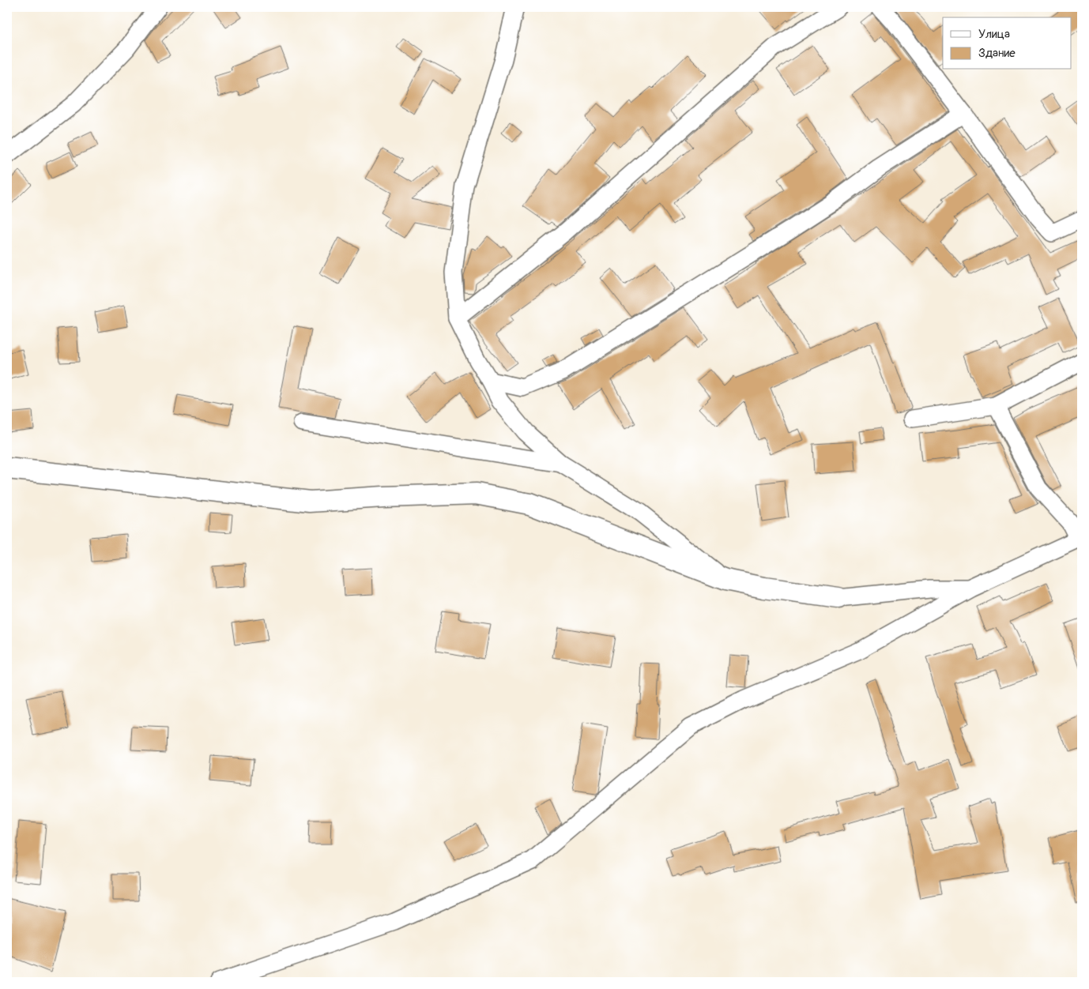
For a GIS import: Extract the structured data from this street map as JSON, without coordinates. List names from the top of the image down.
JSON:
{
  "legend": ["Улица", "Здание"]
}
